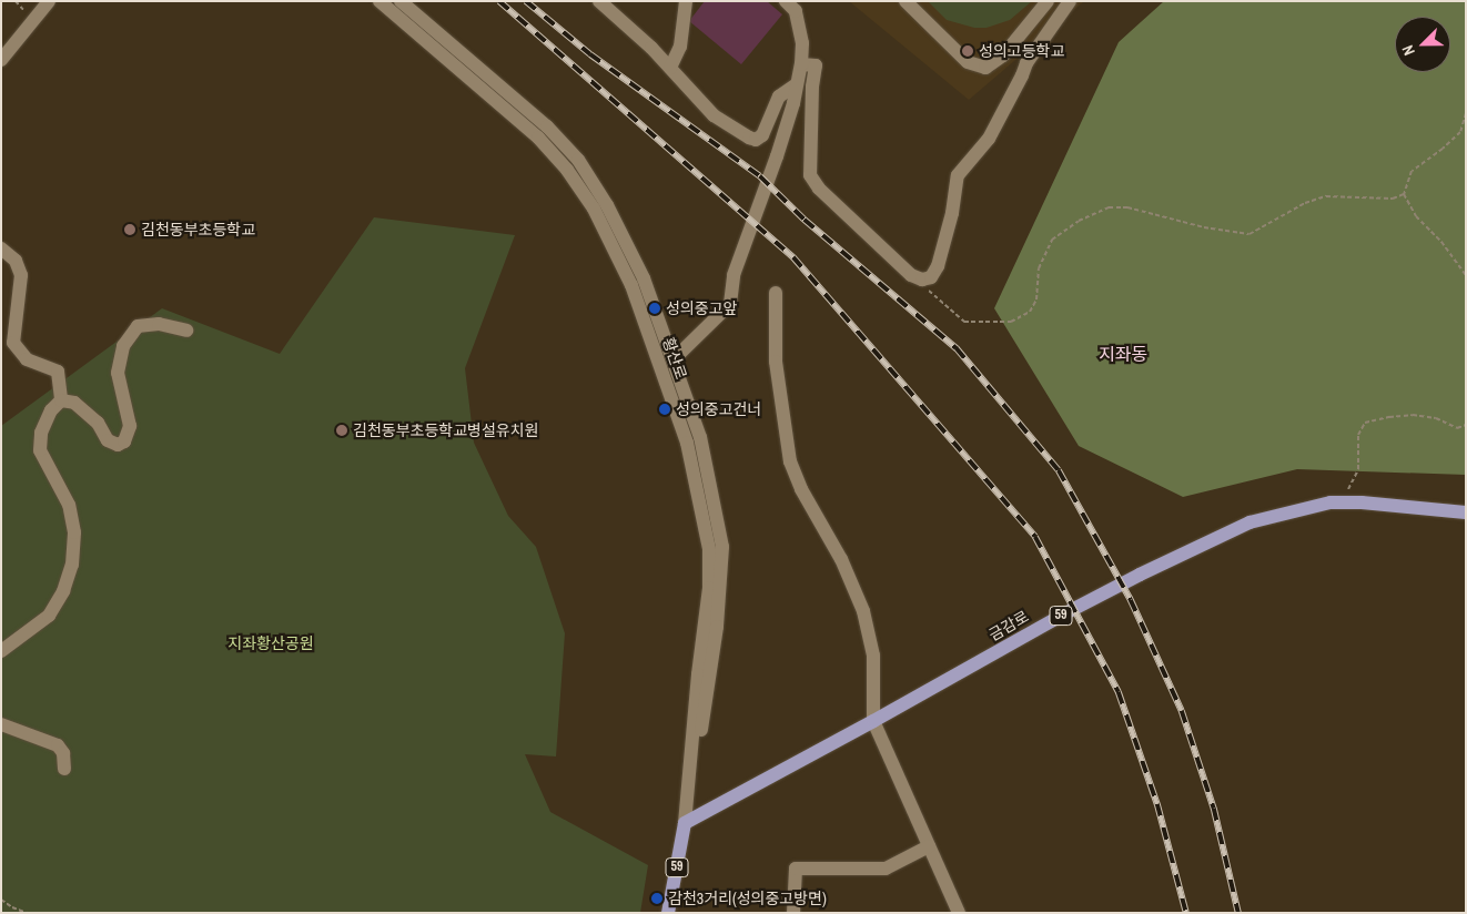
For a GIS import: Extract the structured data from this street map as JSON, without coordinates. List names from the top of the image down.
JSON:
{
  "streets": {
    "main road": ["황산로", "59", "금감로"]
  },
  "crossings": [
    ["황산로", "금감로"]
  ],
  "districts": ["지좌동"],
  "parks": ["지좌황산공원"],
  "places": [
    "성의고등학교",
    "김천동부초등학교",
    "성의중고앞",
    "성의중고건너",
    "김천동부초등학교병설유치원",
    "감천3거리(성의중고방면)"
  ],
  "north": "bottom left"
}
